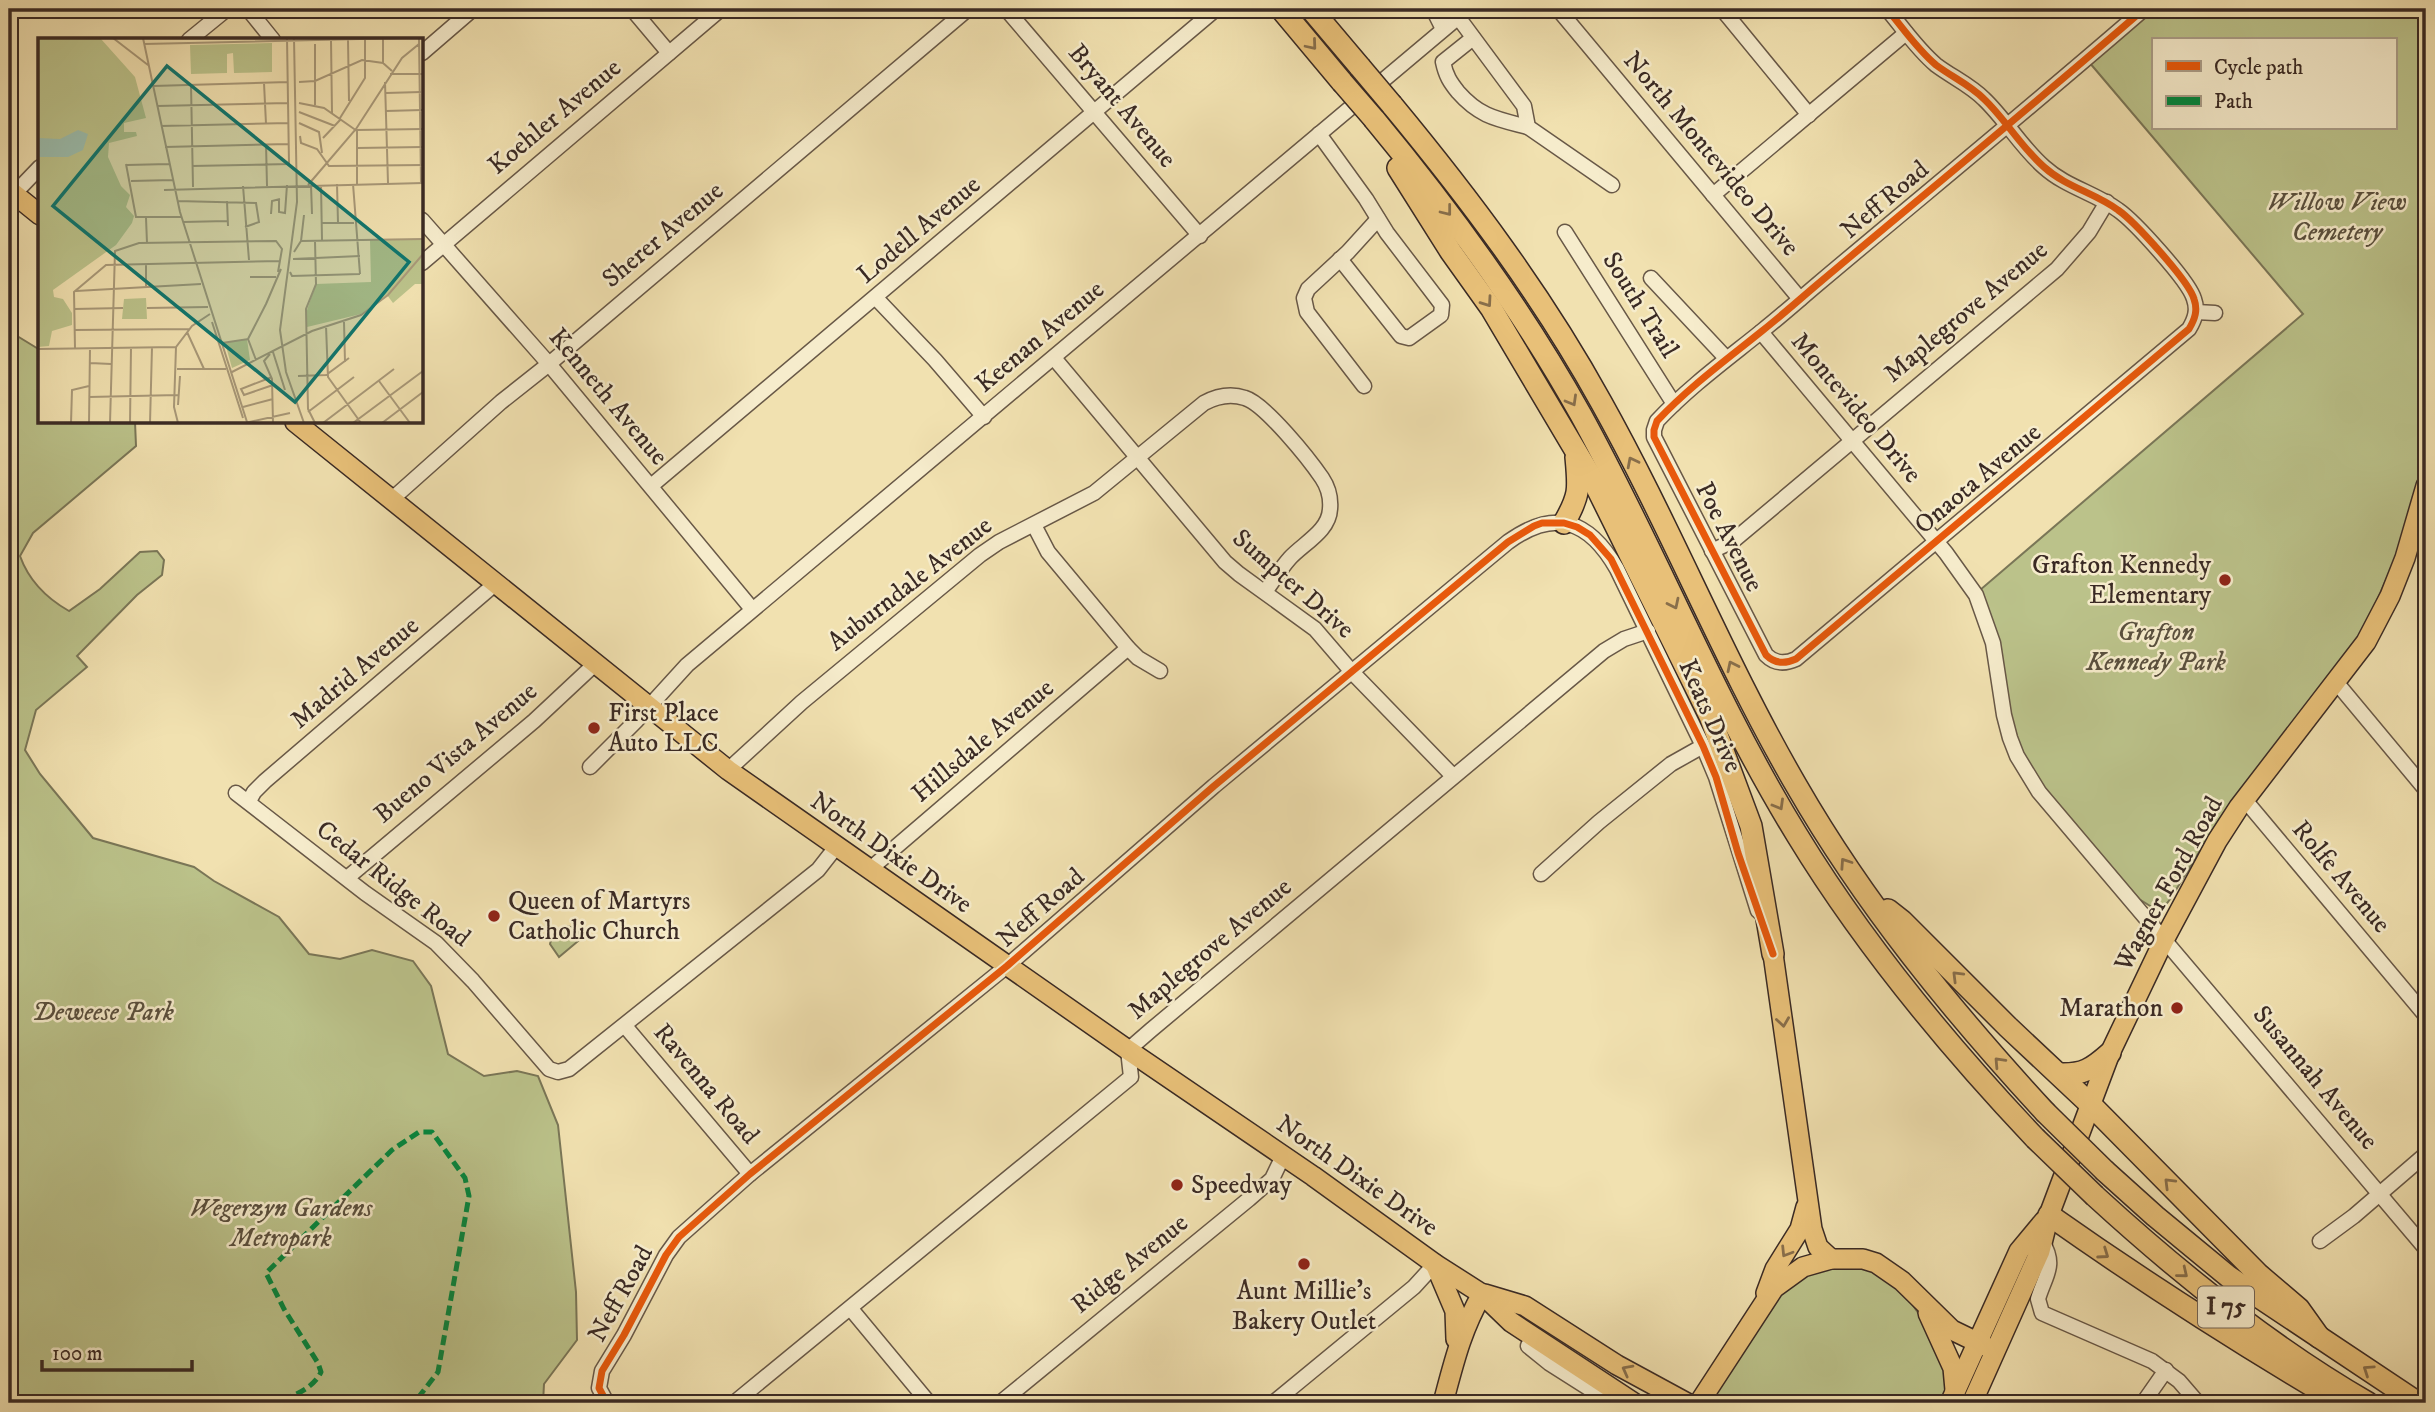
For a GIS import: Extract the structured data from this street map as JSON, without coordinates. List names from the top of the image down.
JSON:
{
  "streets": {
    "highway": ["I 75"],
    "main road": ["Keats Drive", "North Dixie Drive", "Wagner Ford Road"],
    "street": [
      "Bryant Avenue",
      "Koehler Avenue",
      "North Montevideo Drive",
      "Neff Road",
      "Lodell Avenue",
      "Sherer Avenue",
      "South Trail",
      "Maplegrove Avenue",
      "Keenan Avenue",
      "Kenneth Avenue",
      "Montevideo Drive",
      "Onaota Avenue",
      "Poe Avenue",
      "Auburndale Avenue",
      "Sumpter Drive",
      "Madrid Avenue",
      "Hillsdale Avenue",
      "Bueno Vista Avenue",
      "Rolfe Avenue",
      "Cedar Ridge Road",
      "Susannah Avenue",
      "Ravenna Road",
      "Ridge Avenue"
    ]
  },
  "crossings": [
    ["Bryant Avenue", "Lodell Avenue"],
    ["Bryant Avenue", "Keenan Avenue"],
    ["Koehler Avenue", "Kenneth Avenue"],
    ["North Montevideo Drive", "Neff Road"],
    ["Neff Road", "South Trail"],
    ["Neff Road", "Montevideo Drive"],
    ["Neff Road", "Poe Avenue"],
    ["Neff Road", "Sumpter Drive"],
    ["Neff Road", "Keats Drive"],
    ["Neff Road", "North Dixie Drive"],
    ["Neff Road", "Ravenna Road"],
    ["Lodell Avenue", "Kenneth Avenue"],
    ["Sherer Avenue", "Kenneth Avenue"],
    ["Sherer Avenue", "North Dixie Drive"],
    ["Maplegrove Avenue", "Montevideo Drive"],
    ["Maplegrove Avenue", "Poe Avenue"],
    ["Maplegrove Avenue", "Sumpter Drive"],
    ["Maplegrove Avenue", "Keats Drive"],
    ["Maplegrove Avenue", "North Dixie Drive"],
    ["Keenan Avenue", "Kenneth Avenue"],
    ["Keenan Avenue", "Sumpter Drive"],
    ["Keenan Avenue", "North Dixie Drive"],
    ["Montevideo Drive", "Onaota Avenue"],
    ["Montevideo Drive", "Wagner Ford Road"],
    ["Montevideo Drive", "Susannah Avenue"],
    ["Onaota Avenue", "Poe Avenue"],
    ["Auburndale Avenue", "Sumpter Drive"],
    ["Auburndale Avenue", "North Dixie Drive"],
    ["Madrid Avenue", "North Dixie Drive"],
    ["Madrid Avenue", "Cedar Ridge Road"],
    ["Hillsdale Avenue", "North Dixie Drive"],
    ["Bueno Vista Avenue", "North Dixie Drive"],
    ["Bueno Vista Avenue", "Cedar Ridge Road"],
    ["North Dixie Drive", "Ridge Avenue"],
    ["Rolfe Avenue", "Wagner Ford Road"],
    ["Cedar Ridge Road", "Ravenna Road"],
    ["Wagner Ford Road", "Susannah Avenue"]
  ],
  "parks": [
    "Willow View Cemetery",
    "Grafton Kennedy Park",
    "Deweese Park",
    "Wegerzyn Gardens Metropark"
  ],
  "places": [
    "Grafton Kennedy Elementary",
    "First Place Auto LLC",
    "Queen of Martyrs Catholic Church",
    "Marathon",
    "Speedway",
    "Aunt Millie's Bakery Outlet"
  ],
  "legend": ["Cycle path", "Path"],
  "scale_bar": "100 m"
}
